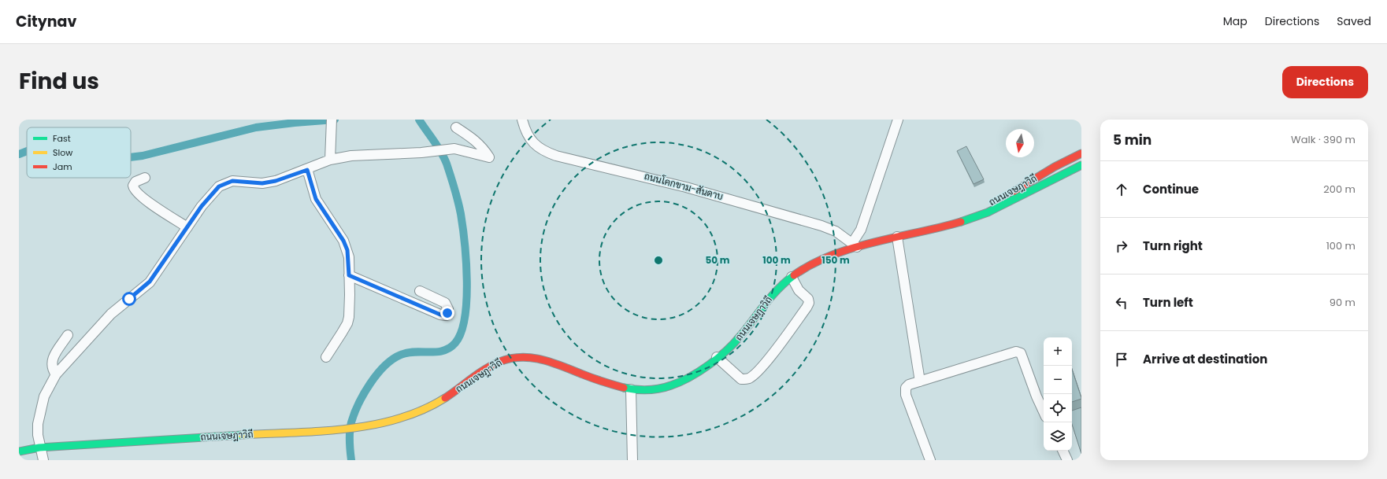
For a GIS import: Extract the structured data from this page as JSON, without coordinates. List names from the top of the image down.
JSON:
{
  "streets": {
    "street": ["ถนนโคกขาม-สันดาบ", "ถนนเจษฎาวิถี"]
  },
  "crossings": [
    ["ถนนโคกขาม-สันดาบ", "ถนนเจษฎาวิถี"]
  ],
  "legend": ["Fast", "Slow", "Jam"],
  "north": "bottom",
  "page": {
    "header": "Citynav",
    "nav": ["Map", "Directions", "Saved"],
    "title": "Find us",
    "buttons": "Directions",
    "heading": ["5 min", "Walk · 390 m"],
    "list": [
      ["Continue", "200 m"],
      ["Turn right", "100 m"],
      ["Turn left", "90 m"],
      "Arrive at destination"
    ],
    "map_buttons": ["+", "−"]
  },
  "rings": ["50 m", "100 m", "150 m"]
}
